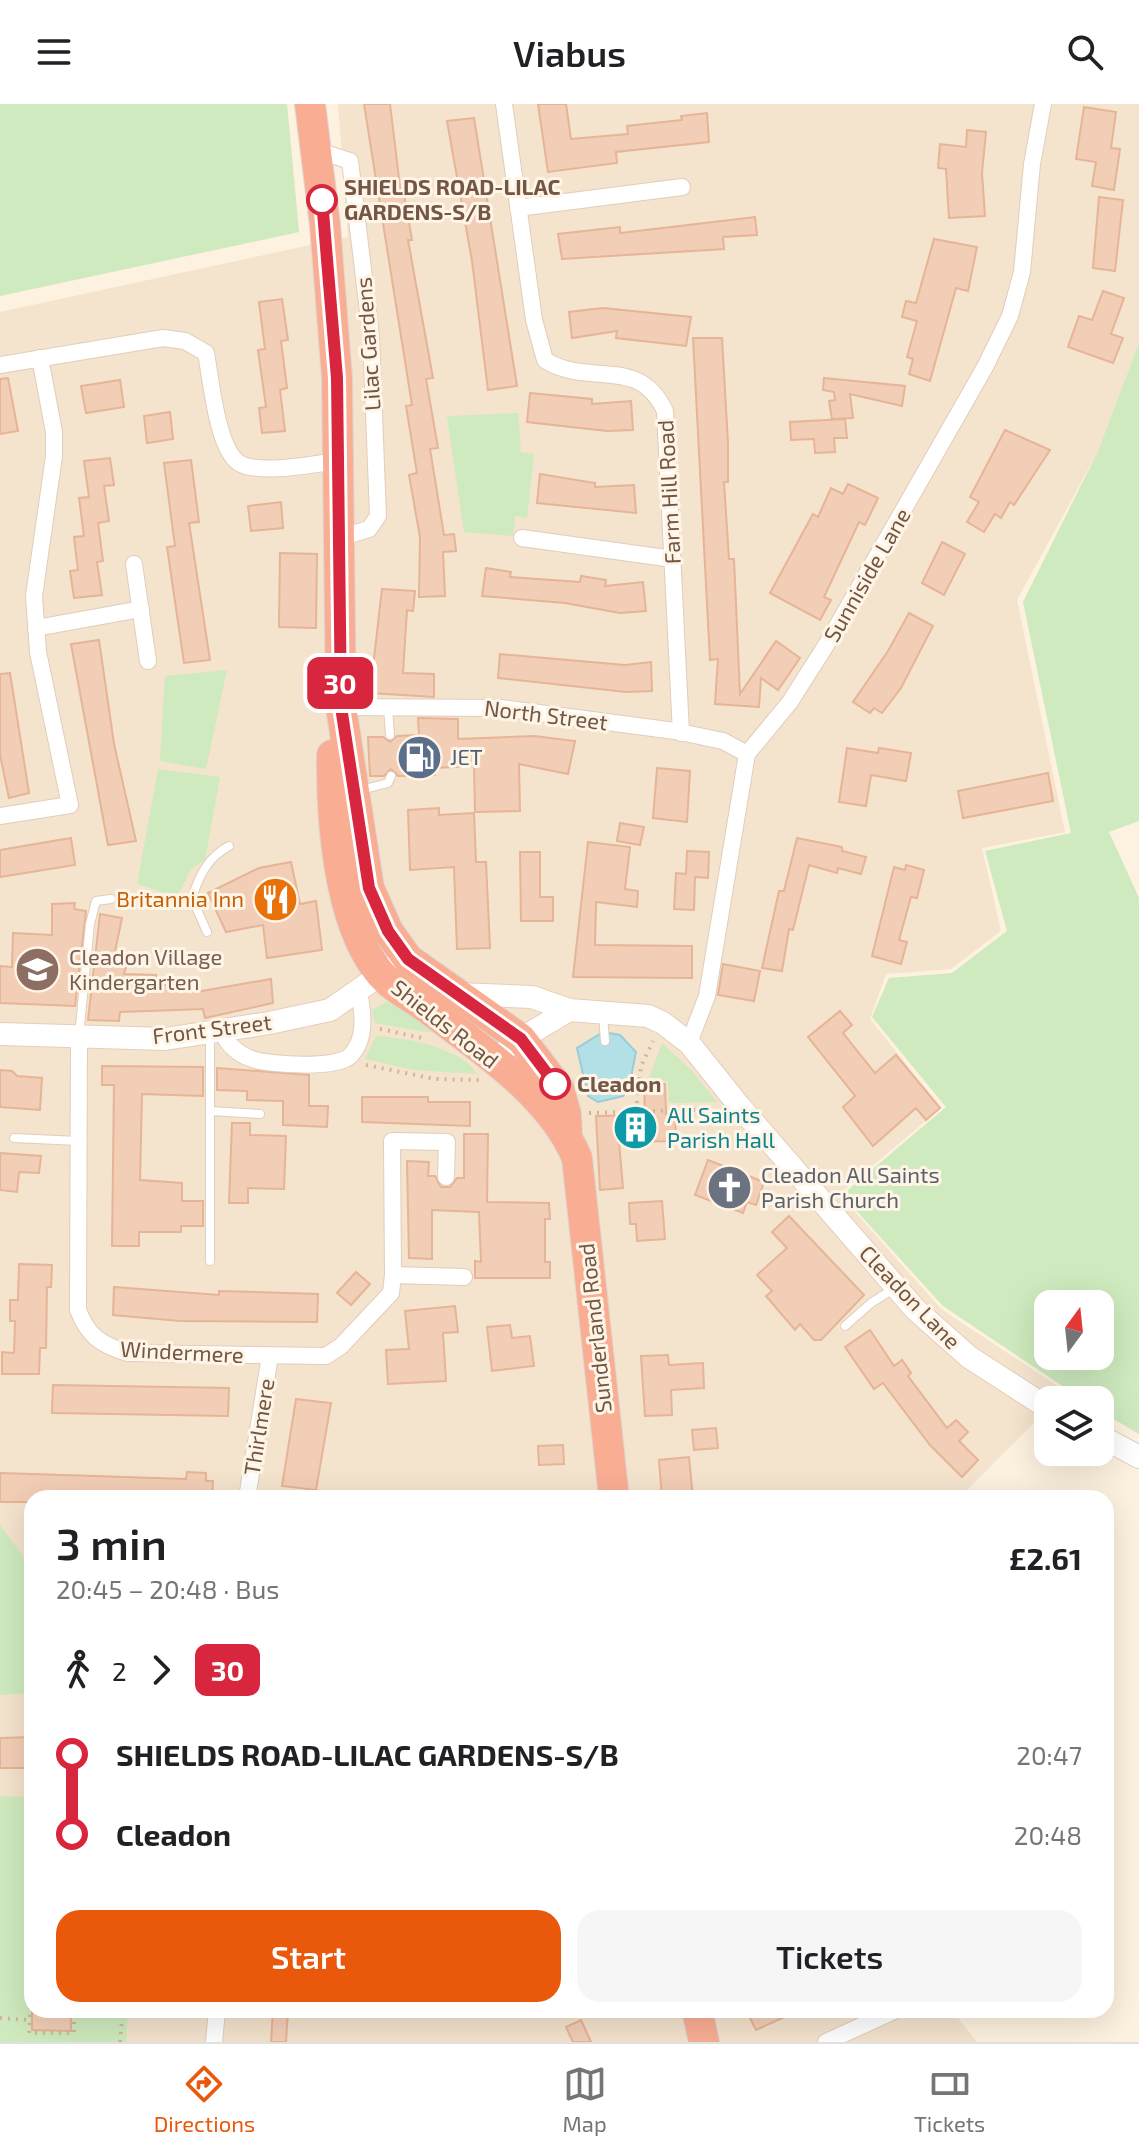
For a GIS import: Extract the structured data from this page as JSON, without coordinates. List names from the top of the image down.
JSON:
{
  "streets": {
    "highway": ["Shields Road", "Sunderland Road"],
    "street": [
      "Lilac Gardens",
      "Farm Hill Road",
      "Sunniside Lane",
      "North Street",
      "Front Street",
      "Cleadon Lane",
      "Windermere",
      "Thirlmere"
    ]
  },
  "crossings": [
    ["Lilac Gardens", "Shields Road"],
    ["Farm Hill Road", "North Street"],
    ["Sunniside Lane", "North Street"],
    ["North Street", "Shields Road"],
    ["Shields Road", "Front Street"],
    ["Shields Road", "Cleadon Lane"],
    ["Shields Road", "Sunderland Road"],
    ["Front Street", "Windermere"],
    ["Windermere", "Thirlmere"]
  ],
  "places": {
    "other": ["SHIELDS ROAD-LILAC GARDENS-S/B", "Cleadon"],
    "fuel station": ["JET"],
    "restaurant": ["Britannia Inn"],
    "school or university": ["Cleadon Village Kindergarten"],
    "building": ["All Saints Parish Hall"],
    "church": ["Cleadon All Saints Parish Church"]
  },
  "lines": ["bus line 30"],
  "north": "top",
  "page": {
    "header": "Viabus",
    "on_map": "30",
    "heading": ["3 min", "20:45 – 20:48 · Bus", "£2.61"],
    "legs": ["2", "30"],
    "list": [
      {
        "name": "SHIELDS ROAD-LILAC GARDENS-S/B",
        "value": "20:47"
      },
      {
        "name": "Cleadon",
        "value": "20:48"
      }
    ],
    "buttons": ["Start", "Tickets"],
    "tabs": ["Directions", "Map", "Tickets"]
  }
}
